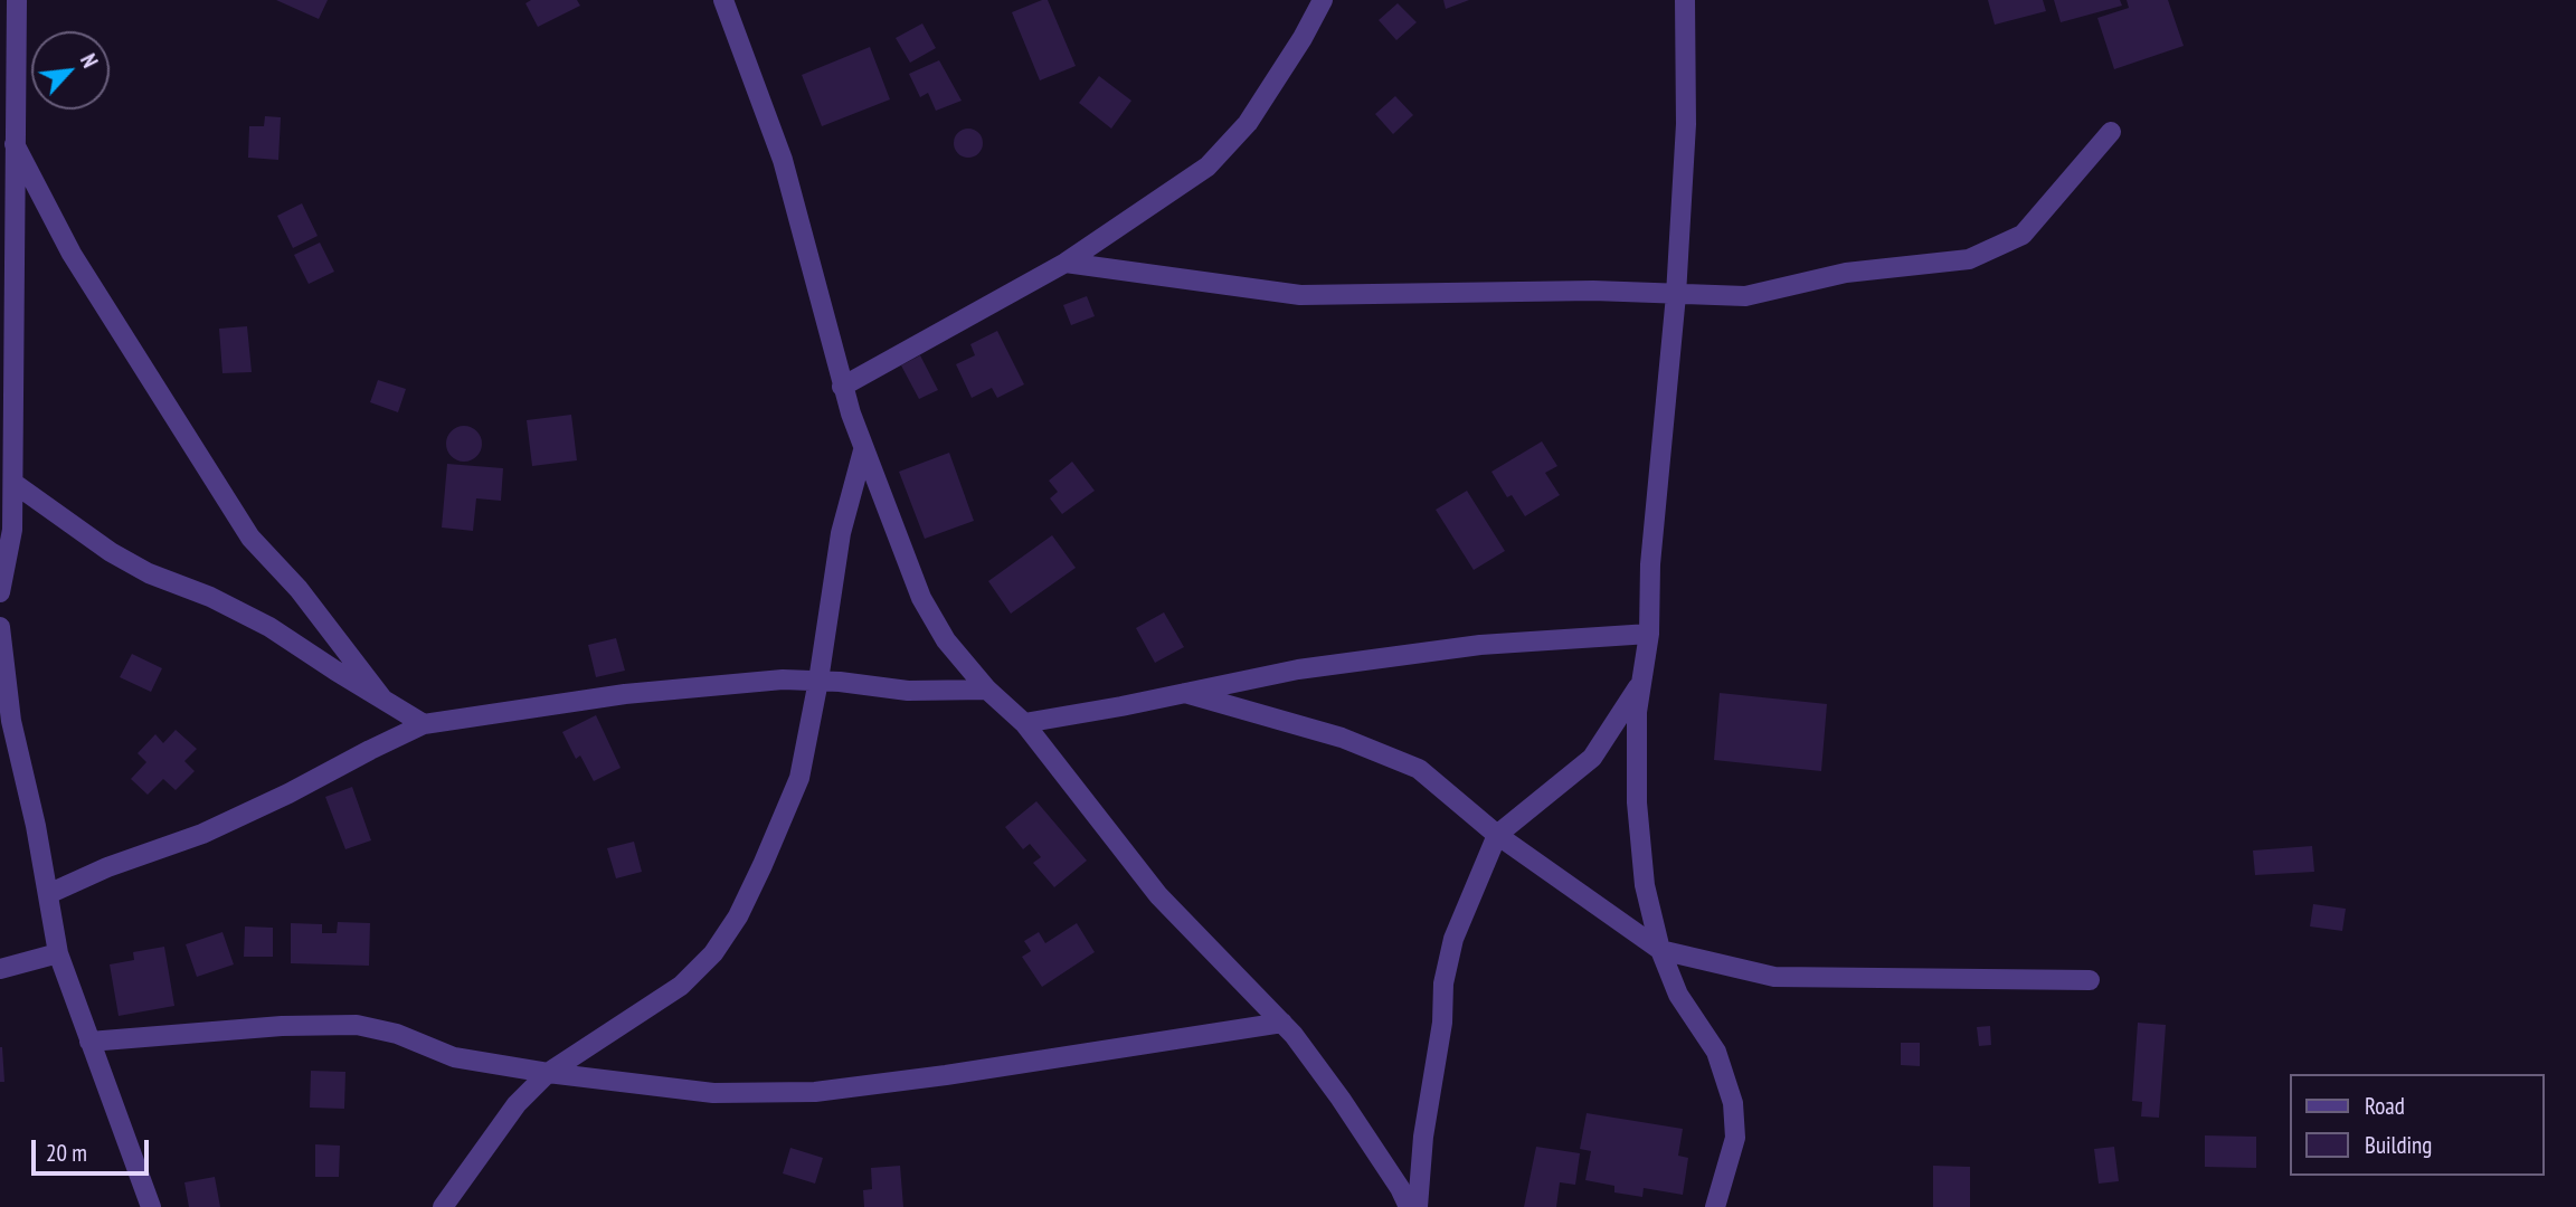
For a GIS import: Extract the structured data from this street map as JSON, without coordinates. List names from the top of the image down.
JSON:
{
  "legend": ["Road", "Building"],
  "scale_bar": "20 m",
  "north": "top right"
}
